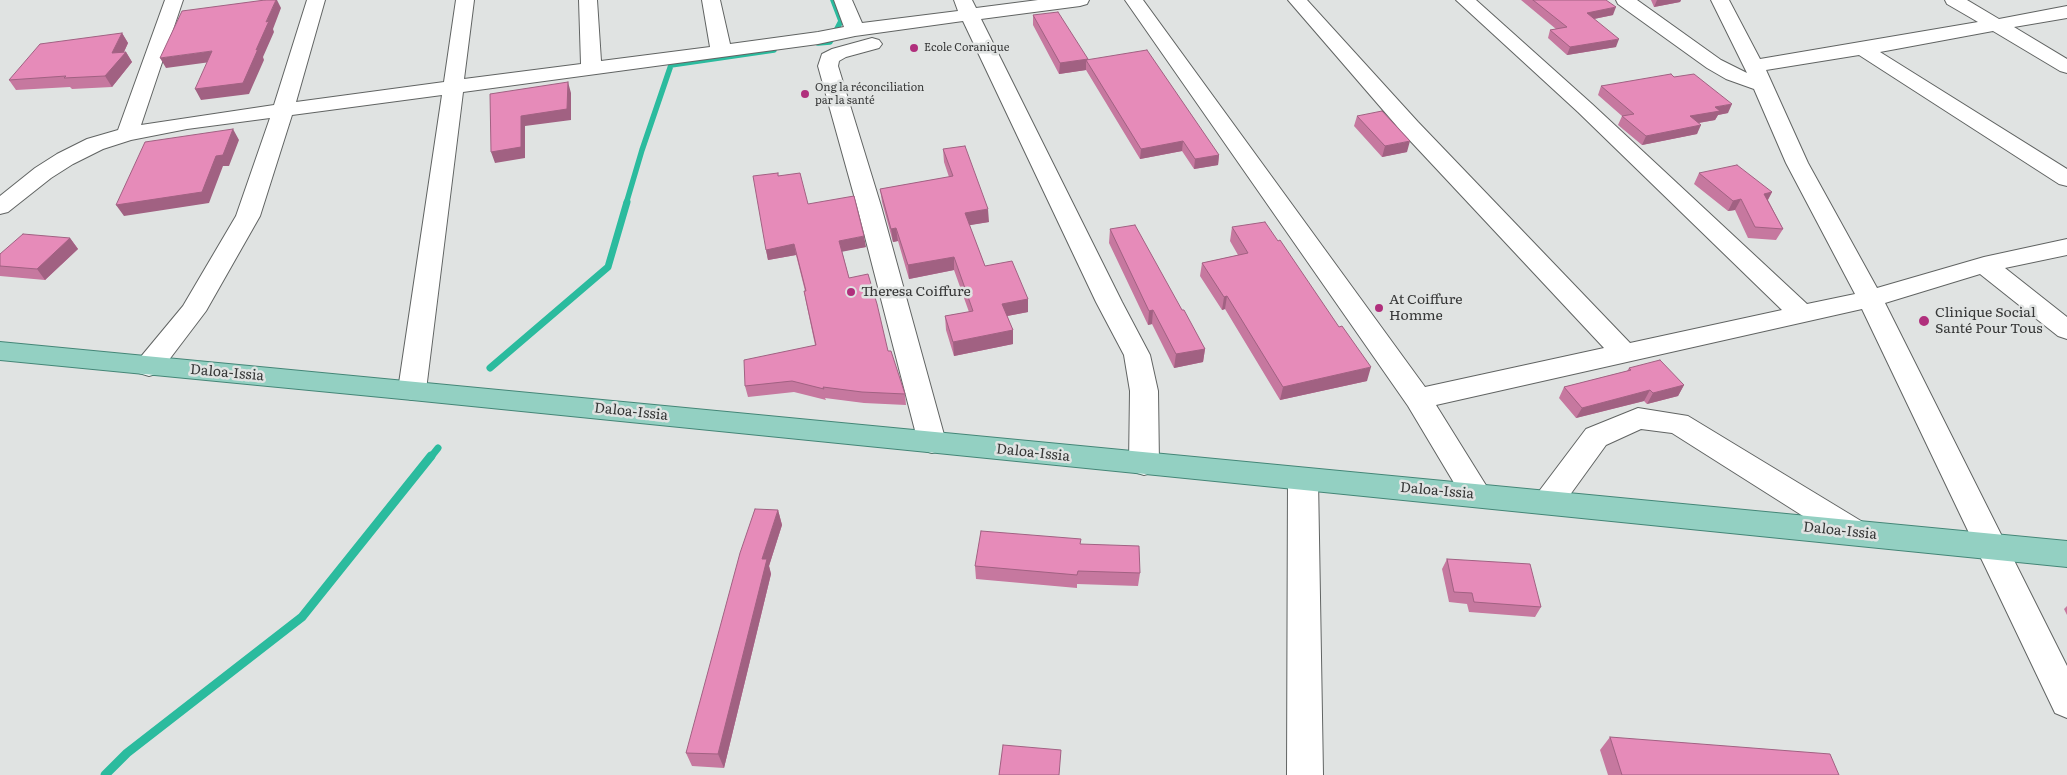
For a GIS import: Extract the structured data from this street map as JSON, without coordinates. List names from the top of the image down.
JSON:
{
  "streets": {
    "main road": ["Daloa-Issia"]
  },
  "places": [
    "Ecole Coranique",
    "Ong la réconciliation par la santé",
    "Theresa Coiffure",
    "At Coiffure Homme",
    "Clinique Social Santé Pour Tous"
  ]
}
